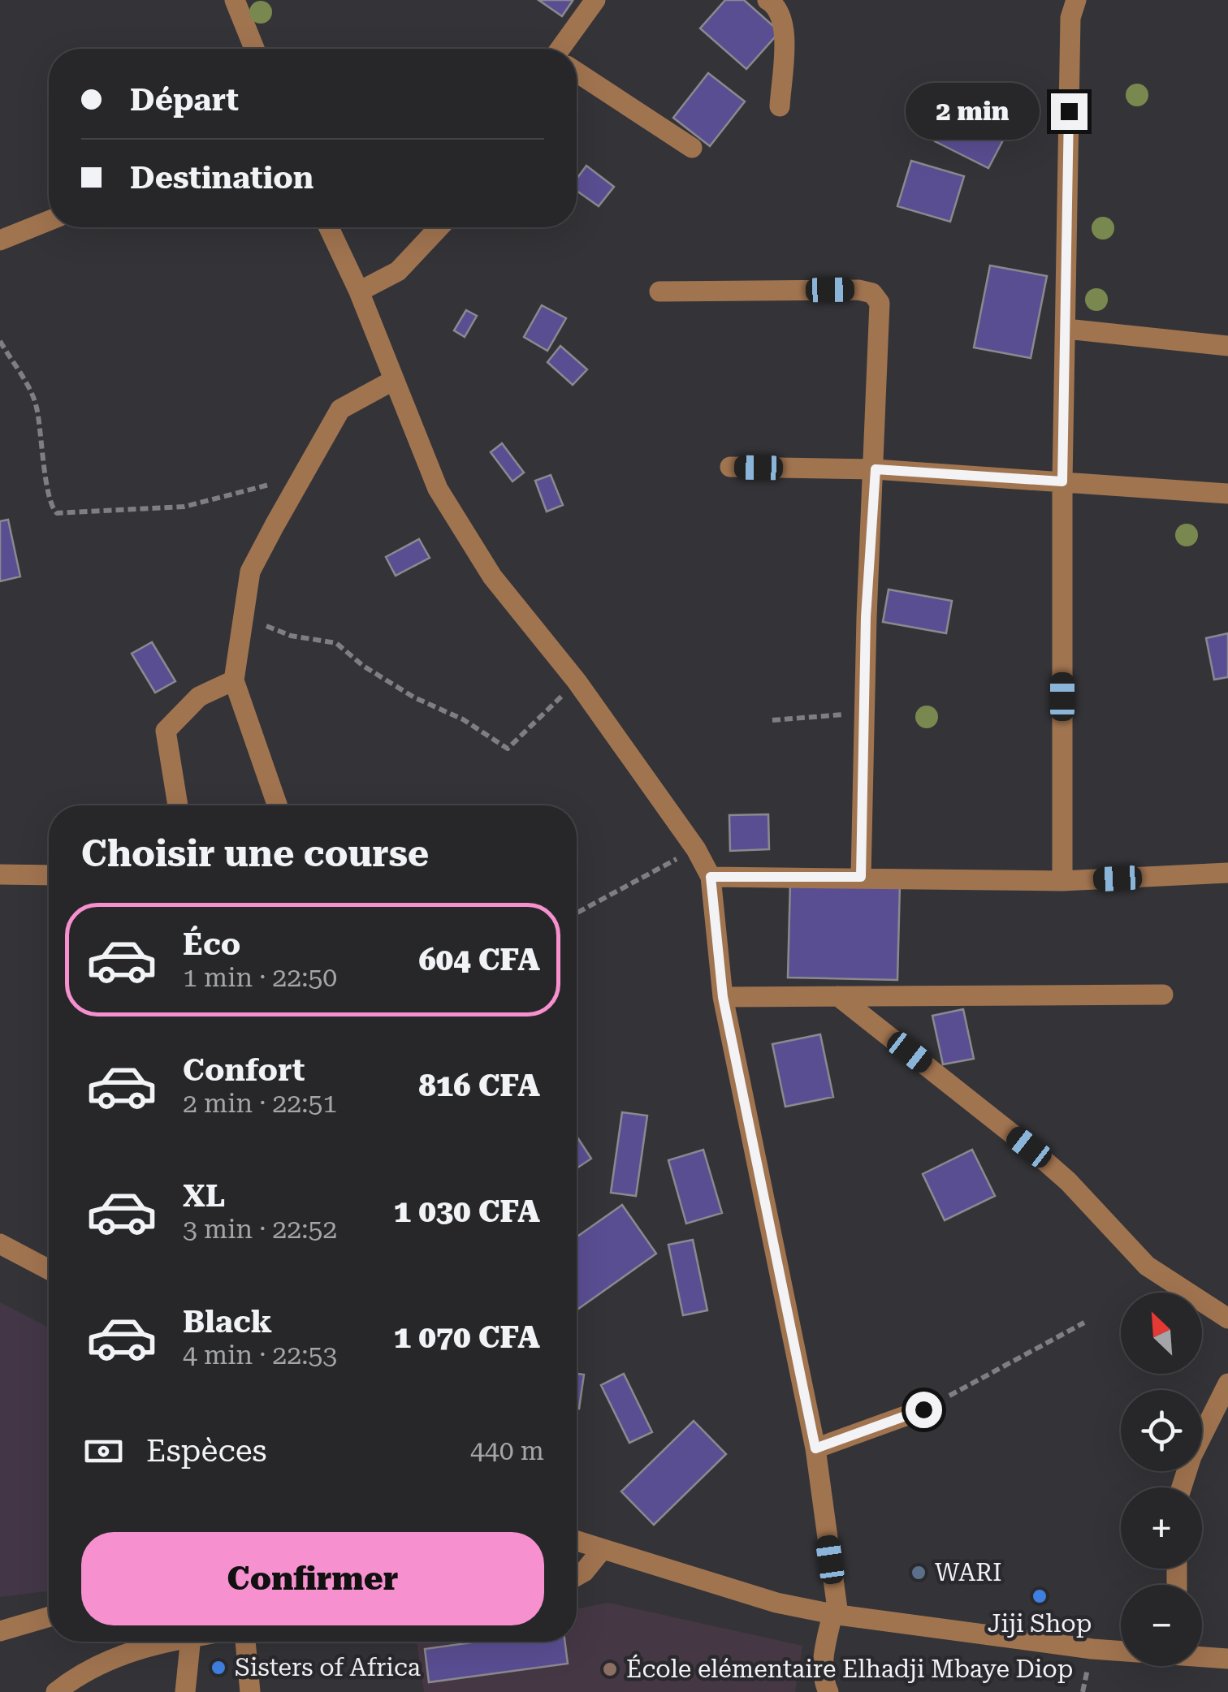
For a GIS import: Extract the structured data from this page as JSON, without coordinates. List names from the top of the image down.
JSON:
{
  "places": [
    "WARI",
    "Jiji Shop",
    "Sisters of Africa",
    "École elémentaire Elhadji Mbaye Diop"
  ],
  "north": "top left",
  "page": {
    "banner": ["Départ", "Destination"],
    "bubble": "2 min",
    "heading": "Choisir une course",
    "list": [
      {
        "name": "Éco",
        "note": "1 min · 22:50",
        "value": "604 CFA"
      },
      {
        "name": "Confort",
        "note": "2 min · 22:51",
        "value": "816 CFA"
      },
      {
        "name": "XL",
        "note": "3 min · 22:52",
        "value": "1 030 CFA"
      },
      {
        "name": "Black",
        "note": "4 min · 22:53",
        "value": "1 070 CFA"
      }
    ],
    "map_buttons": ["+", "−"],
    "pay": ["Espèces", "440 m"],
    "buttons": "Confirmer"
  }
}
